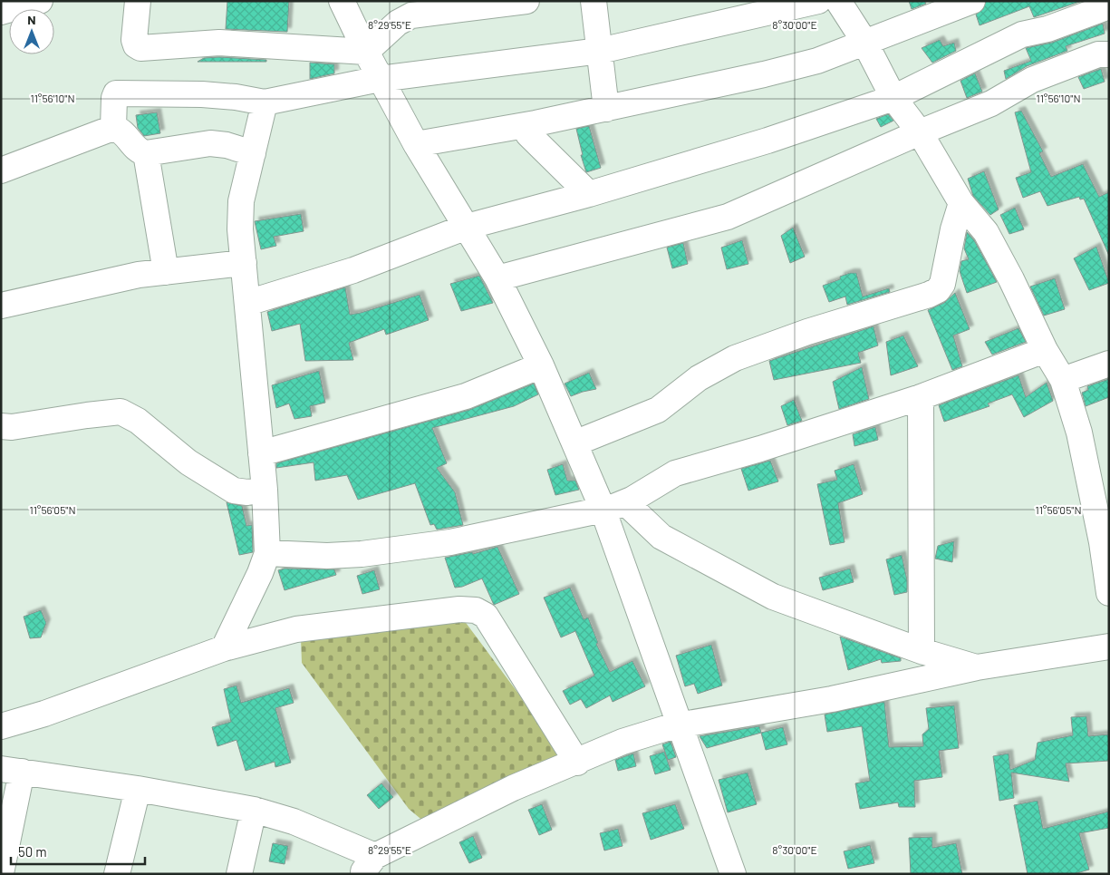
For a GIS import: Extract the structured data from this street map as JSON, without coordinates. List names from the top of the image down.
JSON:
{
  "scale_bar": "50 m",
  "north": "top",
  "coordinates": [
    "8°29'55\"E",
    "8°30'00\"E",
    "11°56'10\"N",
    "11°56'05\"N"
  ]
}
